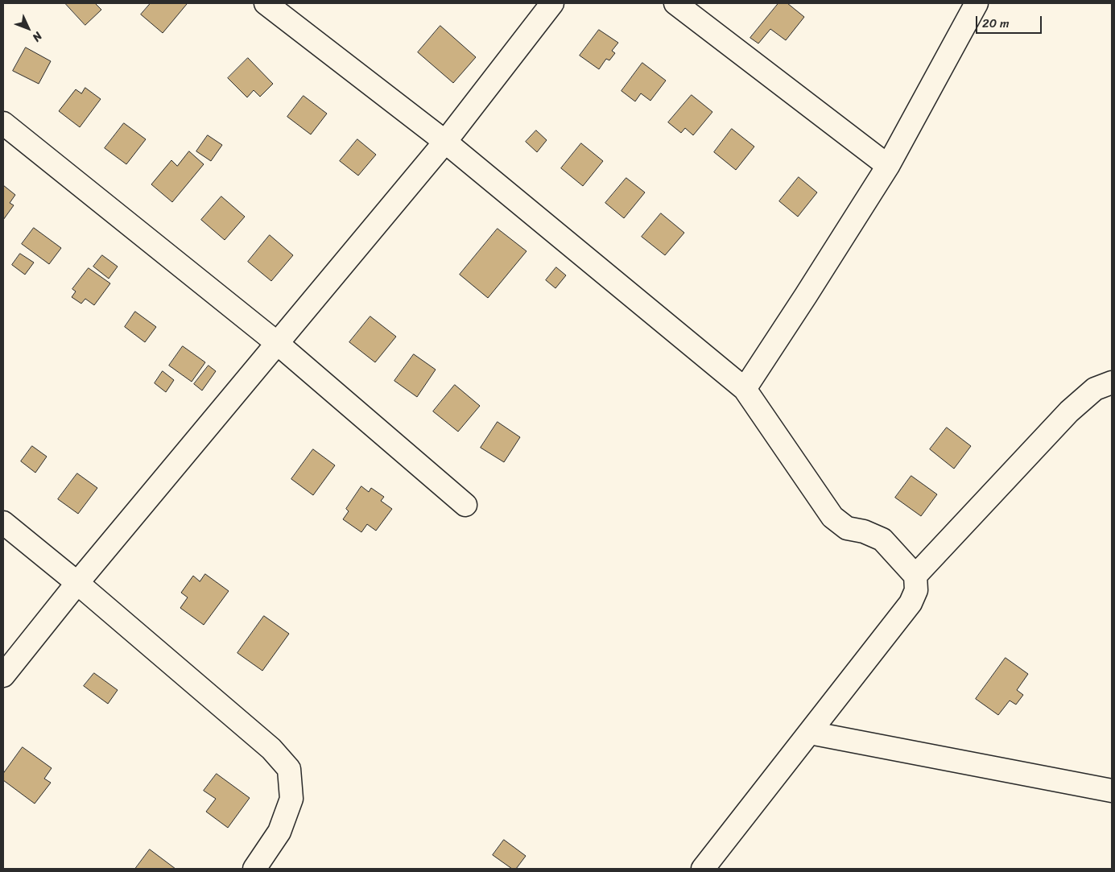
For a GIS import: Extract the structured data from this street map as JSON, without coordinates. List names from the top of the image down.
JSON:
{
  "scale_bar": "20 m",
  "north": "bottom right"
}
